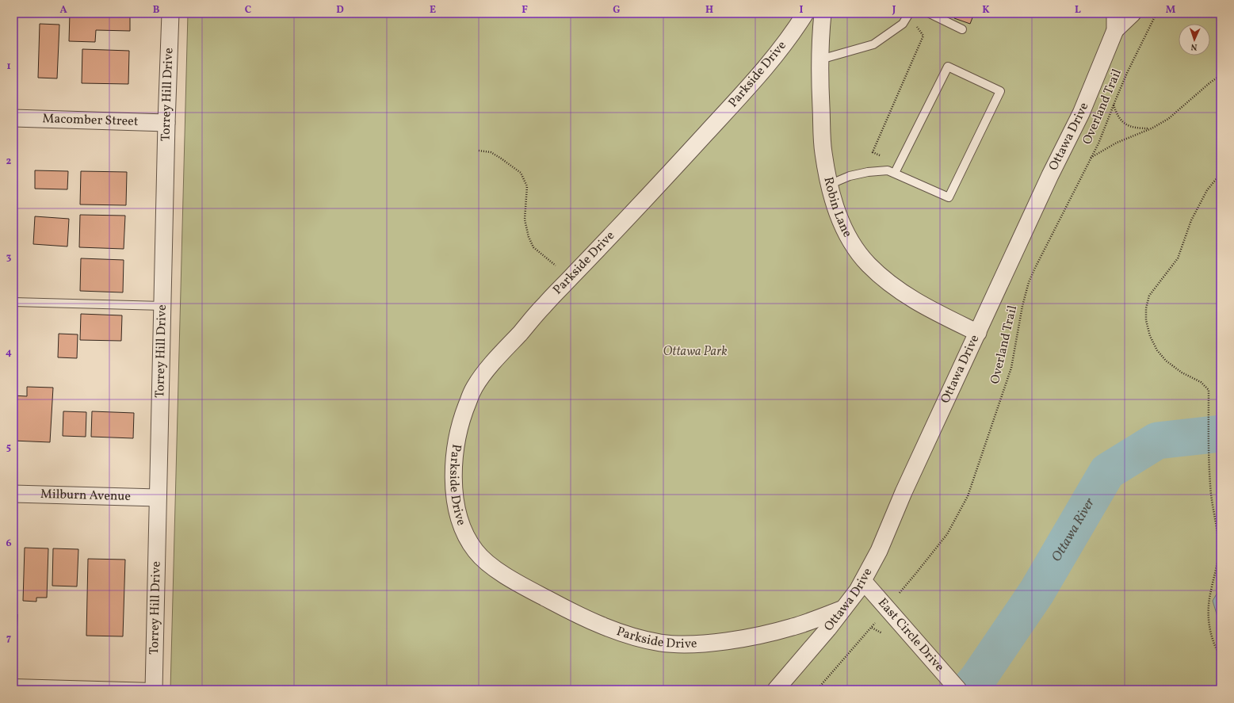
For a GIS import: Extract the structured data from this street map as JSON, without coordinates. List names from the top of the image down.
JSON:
{
  "streets": {
    "street": [
      "Parkside Drive",
      "Torrey Hill Drive",
      "Macomber Street",
      "Ottawa Drive",
      "Robin Lane",
      "Milburn Avenue",
      "East Circle Drive"
    ],
    "path": ["Overland Trail"]
  },
  "crossings": [
    ["Parkside Drive", "Ottawa Drive"],
    ["Torrey Hill Drive", "Macomber Street"],
    ["Torrey Hill Drive", "Milburn Avenue"],
    ["Overland Trail", "East Circle Drive"],
    ["Ottawa Drive", "Robin Lane"],
    ["Ottawa Drive", "East Circle Drive"]
  ],
  "water": ["Ottawa River"],
  "parks": ["Ottawa Park"],
  "north": "bottom",
  "grid": {
    "columns": [
      "A",
      "B",
      "C",
      "D",
      "E",
      "F",
      "G",
      "H",
      "I",
      "J",
      "K",
      "L",
      "M"
    ],
    "rows": [
      "1",
      "2",
      "3",
      "4",
      "5",
      "6",
      "7"
    ]
  }
}
